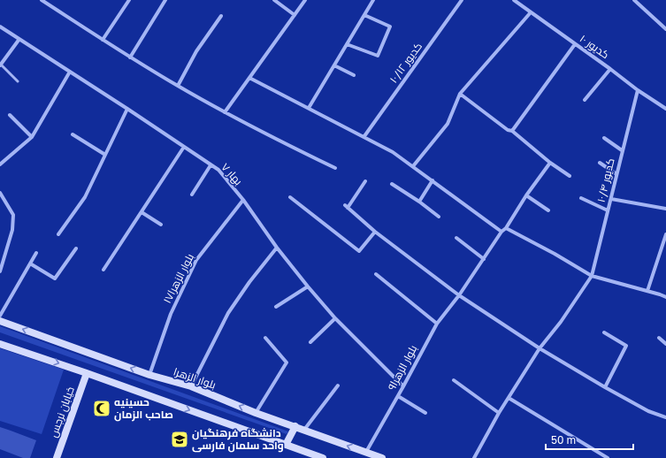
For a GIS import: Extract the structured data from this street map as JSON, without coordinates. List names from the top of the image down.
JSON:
{
  "streets": {
    "main road": ["بلوار الزهرا", "خیابان نرجس"],
    "street": [
      "کدیور ۱۰",
      "کدیور ۱۰/۱۲",
      "بهار ۷",
      "کدیور ۱۰/۴",
      "بلوار الزهرا۱۷",
      "بلوار الزهرا۹"
    ]
  },
  "crossings": [
    ["کدیور ۱۰", "کدیور ۱۰/۴"],
    ["بهار ۷", "بلوار الزهرا۱۷"],
    ["بهار ۷", "بلوار الزهرا۹"],
    ["بلوار الزهرا۱۷", "بلوار الزهرا"],
    ["بلوار الزهرا۹", "بلوار الزهرا"]
  ],
  "places": {
    "mosque": ["حسینیه صاحب الزمان"],
    "school or university": ["دانشگاه فرهنگیان واحد سلمان فارسی"]
  },
  "scale_bar": "50 m"
}
